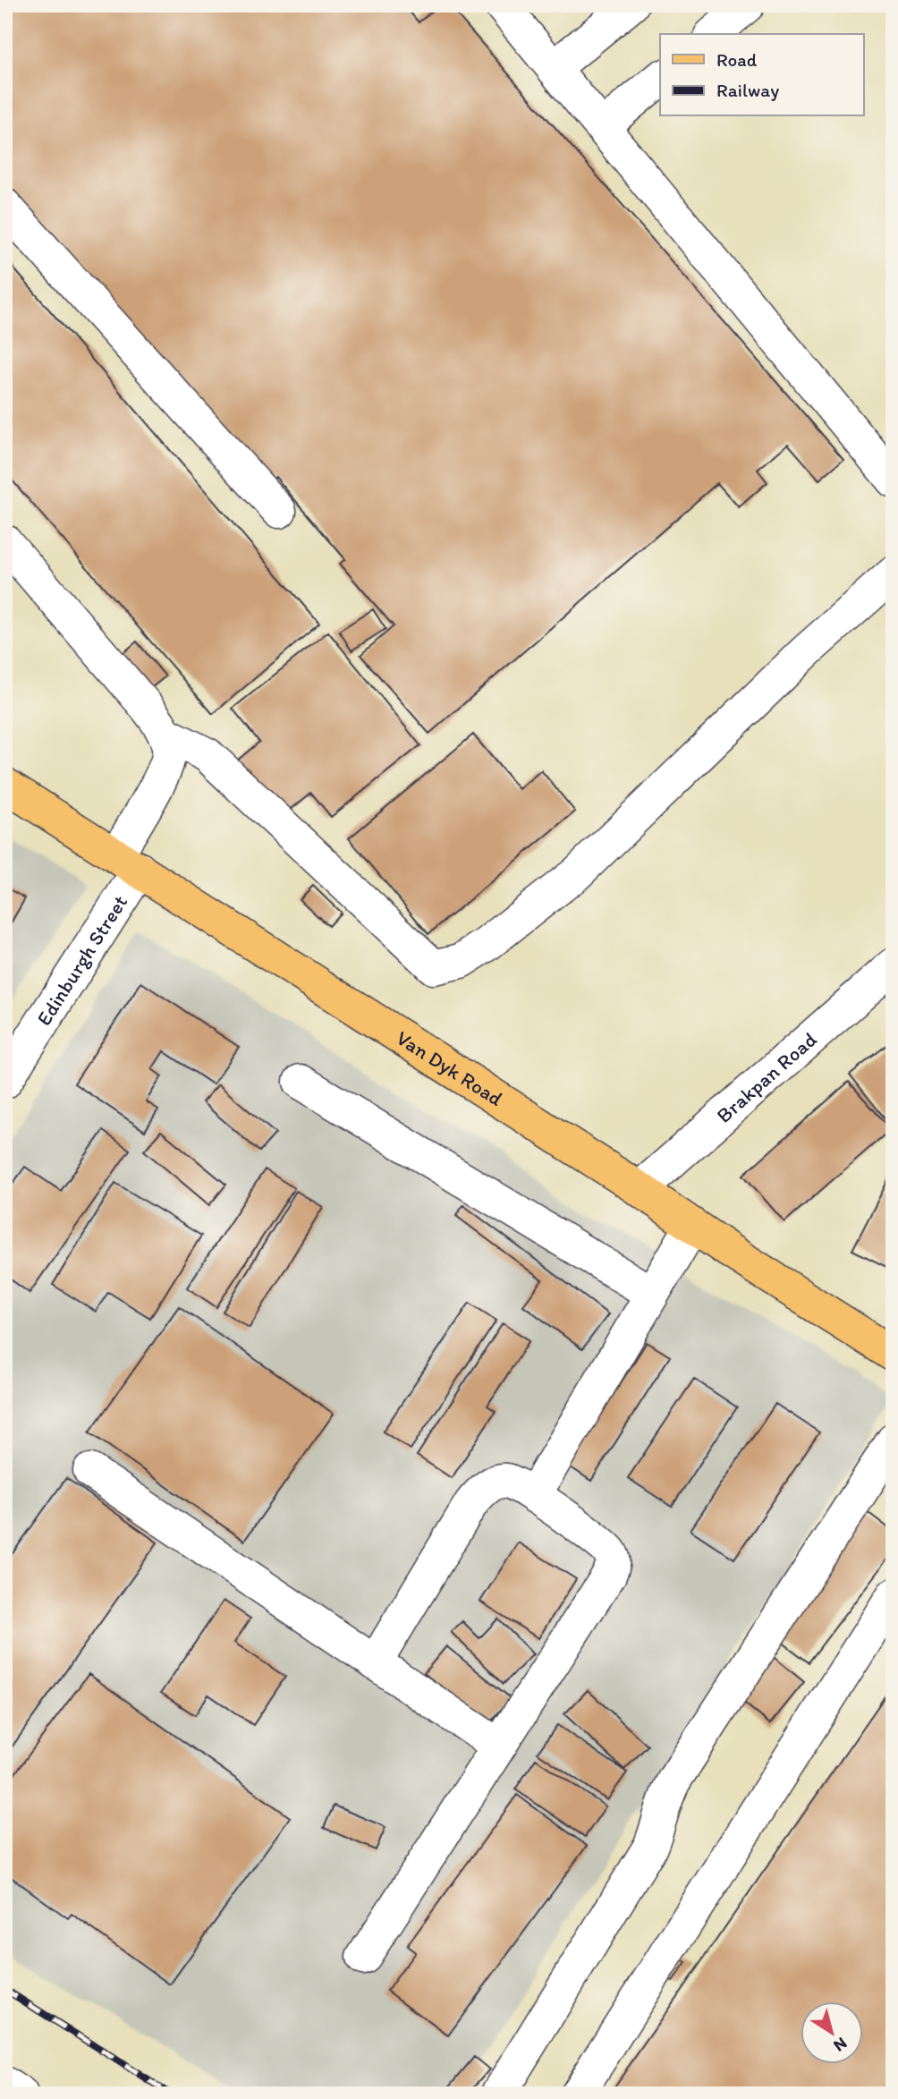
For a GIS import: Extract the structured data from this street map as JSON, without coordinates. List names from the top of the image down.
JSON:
{
  "streets": {
    "main road": ["Van Dyk Road"],
    "street": ["Edinburgh Street", "Brakpan Road"]
  },
  "crossings": [
    ["Edinburgh Street", "Van Dyk Road"],
    ["Van Dyk Road", "Brakpan Road"]
  ],
  "legend": ["Road", "Railway"],
  "north": "bottom right"
}
